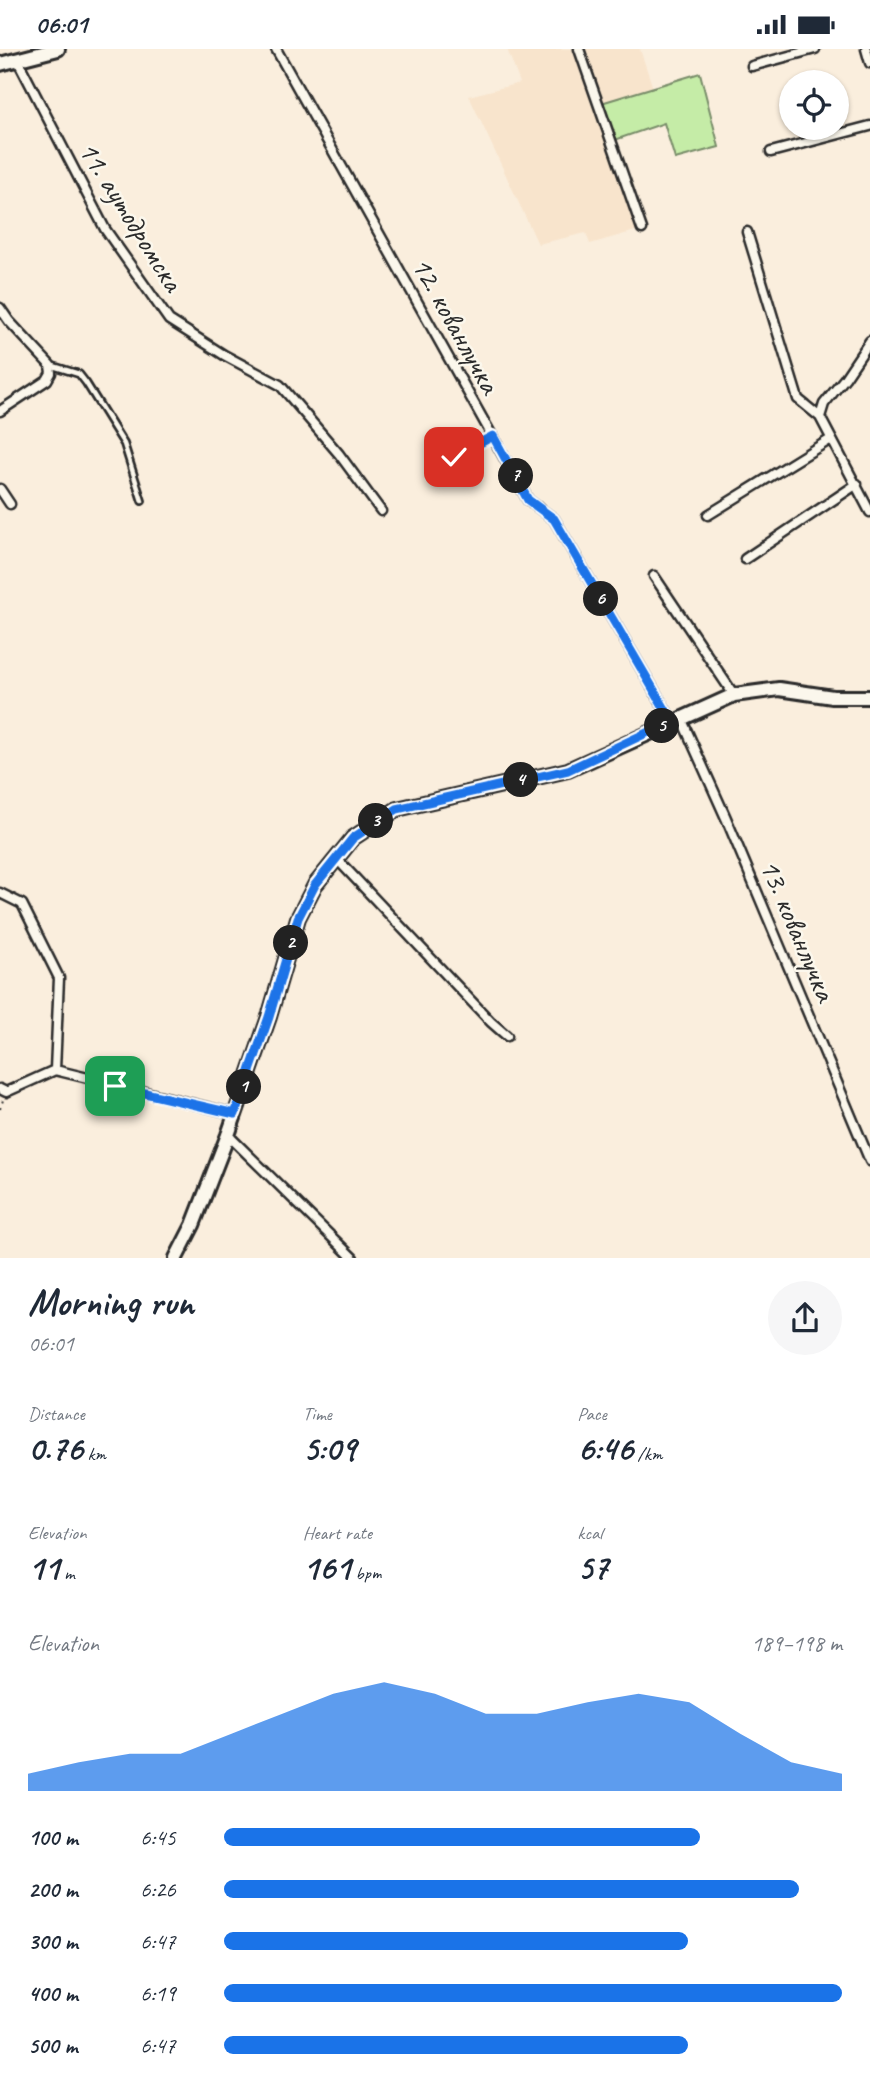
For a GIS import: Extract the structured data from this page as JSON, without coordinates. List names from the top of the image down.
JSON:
{
  "streets": {
    "street": ["11. аутодромска", "12. кованлучка", "13. кованлучка"]
  },
  "crossings": [
    ["12. кованлучка", "13. кованлучка"]
  ],
  "page": {
    "status": "06:01",
    "pins": [
      "7",
      "6",
      "5",
      "4",
      "3",
      "2",
      "1"
    ],
    "heading": ["Morning run", "06:01"],
    "stats": [
      ["Distance", "0.76 km"],
      ["Time", "5:09"],
      ["Pace", "6:46 /km"],
      ["Elevation", "11 m"],
      ["Heart rate", "161 bpm"],
      ["kcal", "57"]
    ],
    "chart": ["Elevation", "189–198 m"],
    "list": [
      {
        "name": "100 m",
        "note": "6:45"
      },
      {
        "name": "200 m",
        "note": "6:26"
      },
      {
        "name": "300 m",
        "note": "6:47"
      },
      {
        "name": "400 m",
        "note": "6:19"
      },
      {
        "name": "500 m",
        "note": "6:47"
      }
    ]
  }
}
